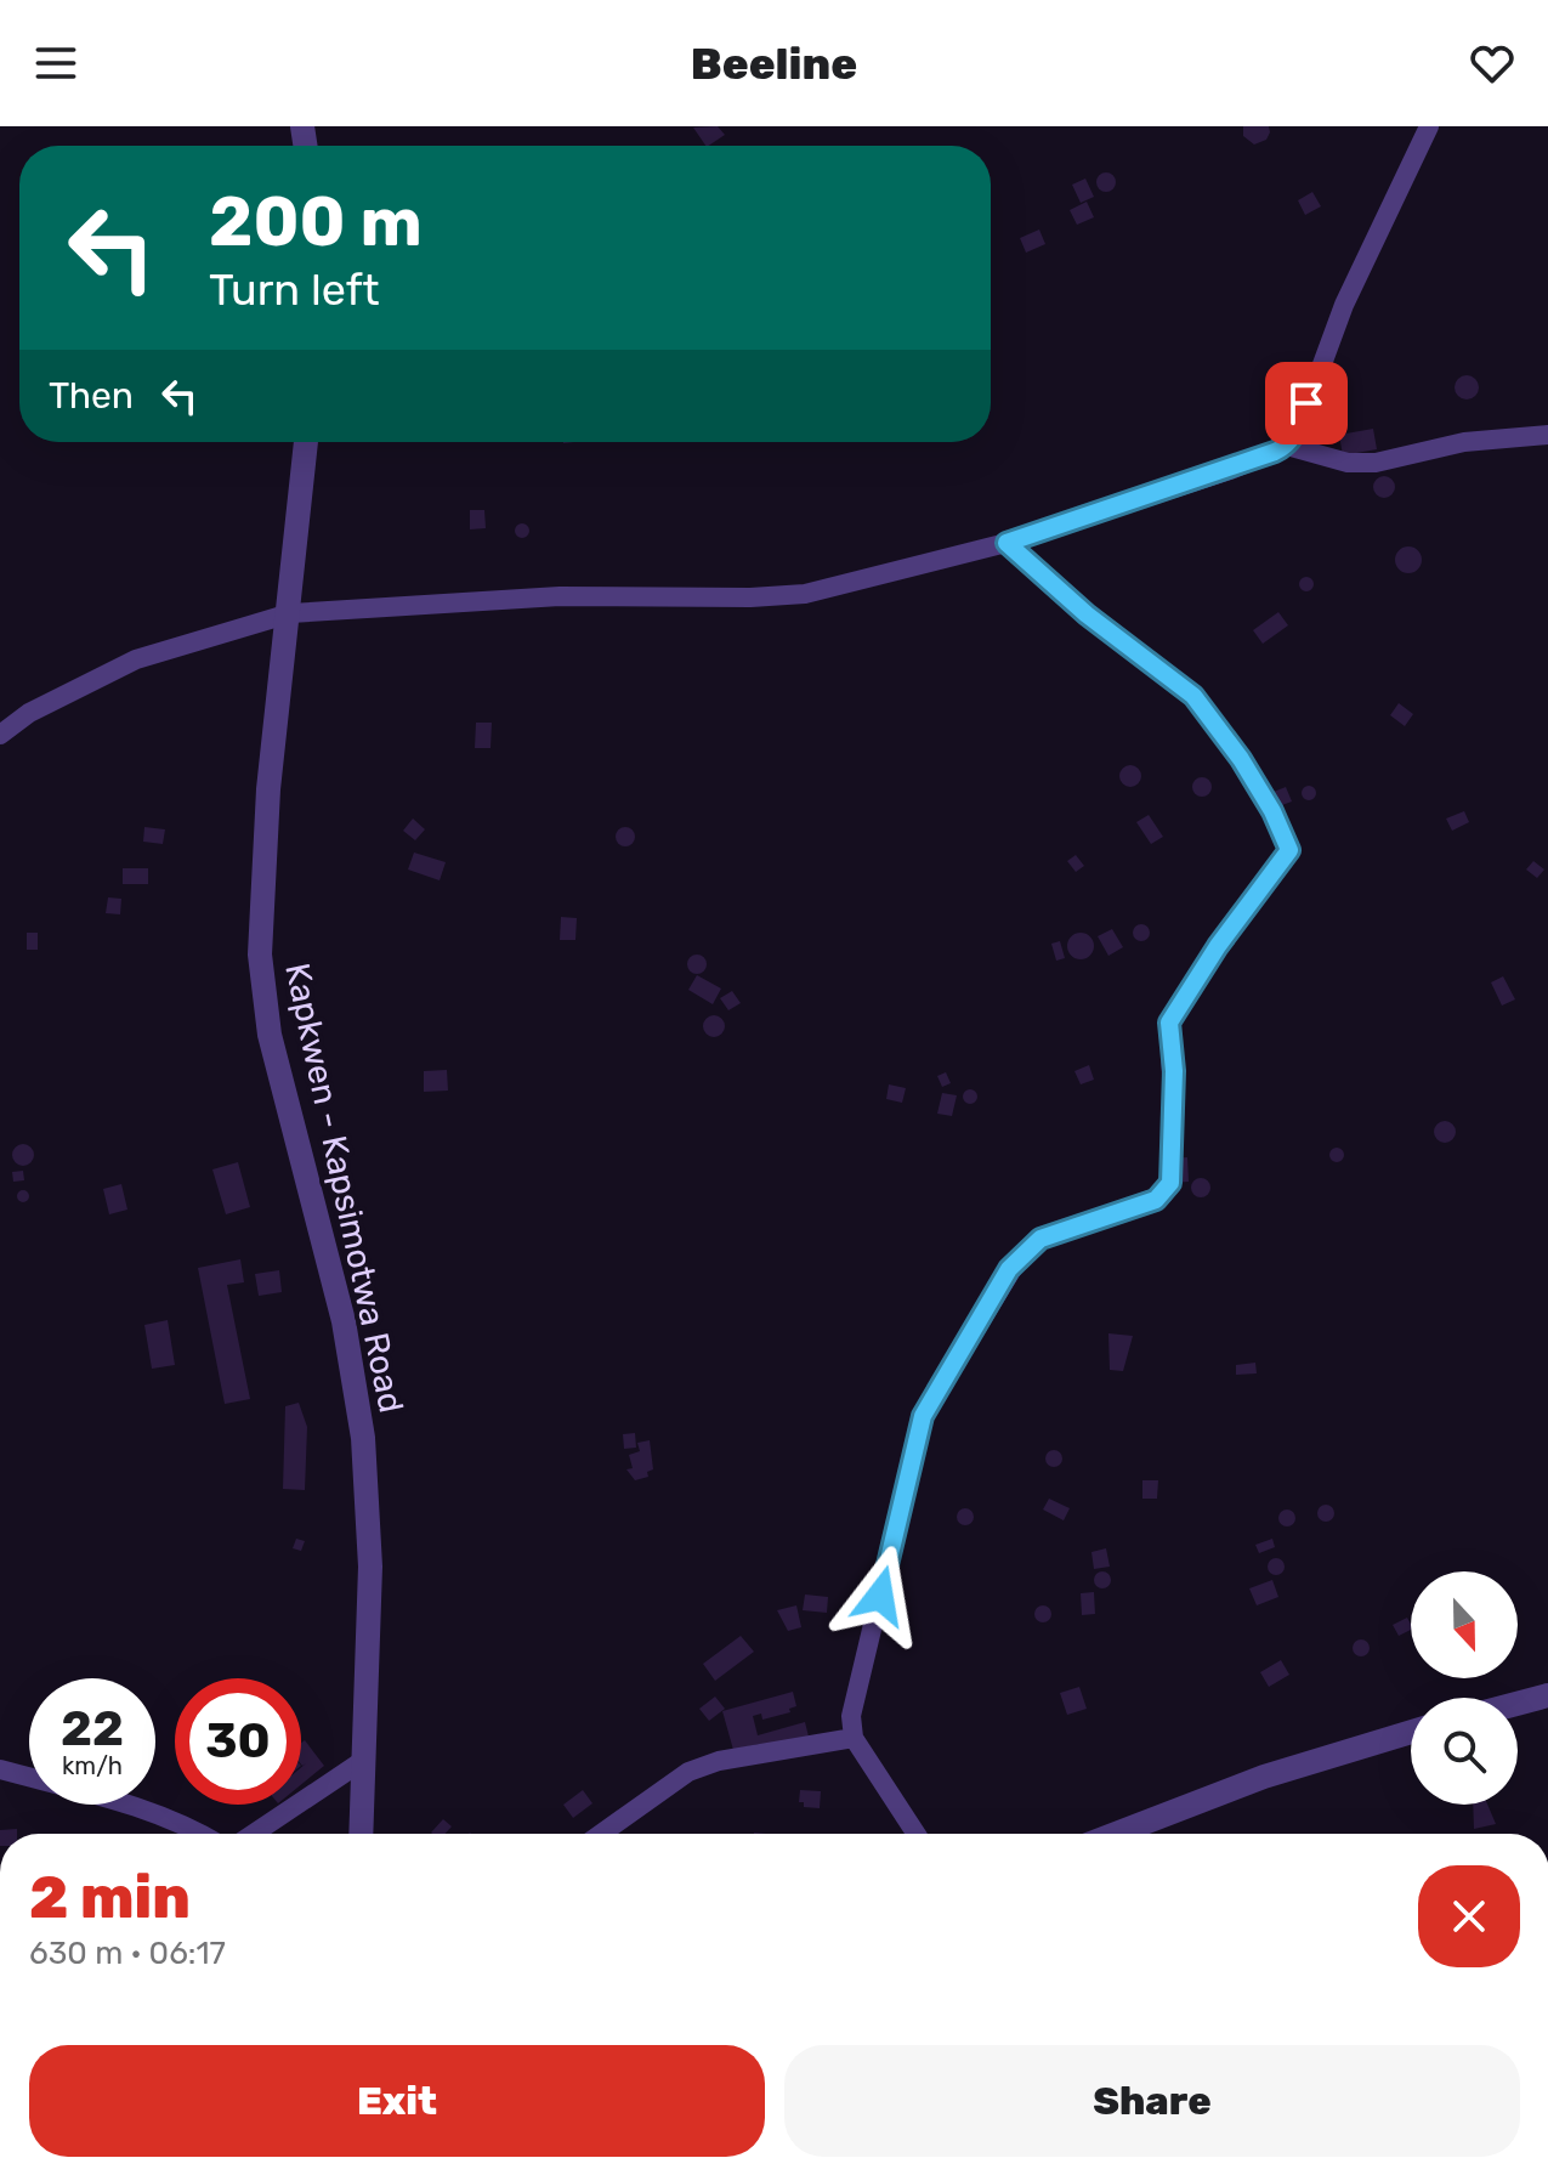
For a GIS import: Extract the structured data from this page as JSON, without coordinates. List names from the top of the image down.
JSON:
{
  "streets": {
    "street": ["Kapkwen - Kapsimotwa Road"]
  },
  "north": "bottom",
  "page": {
    "header": "Beeline",
    "turn": ["200 m", "Turn left"],
    "then": "Then",
    "speed": "22 km/h",
    "limit": "30",
    "heading": ["2 min", "630 m · 06:17"],
    "buttons": ["Exit", "Share"]
  }
}
